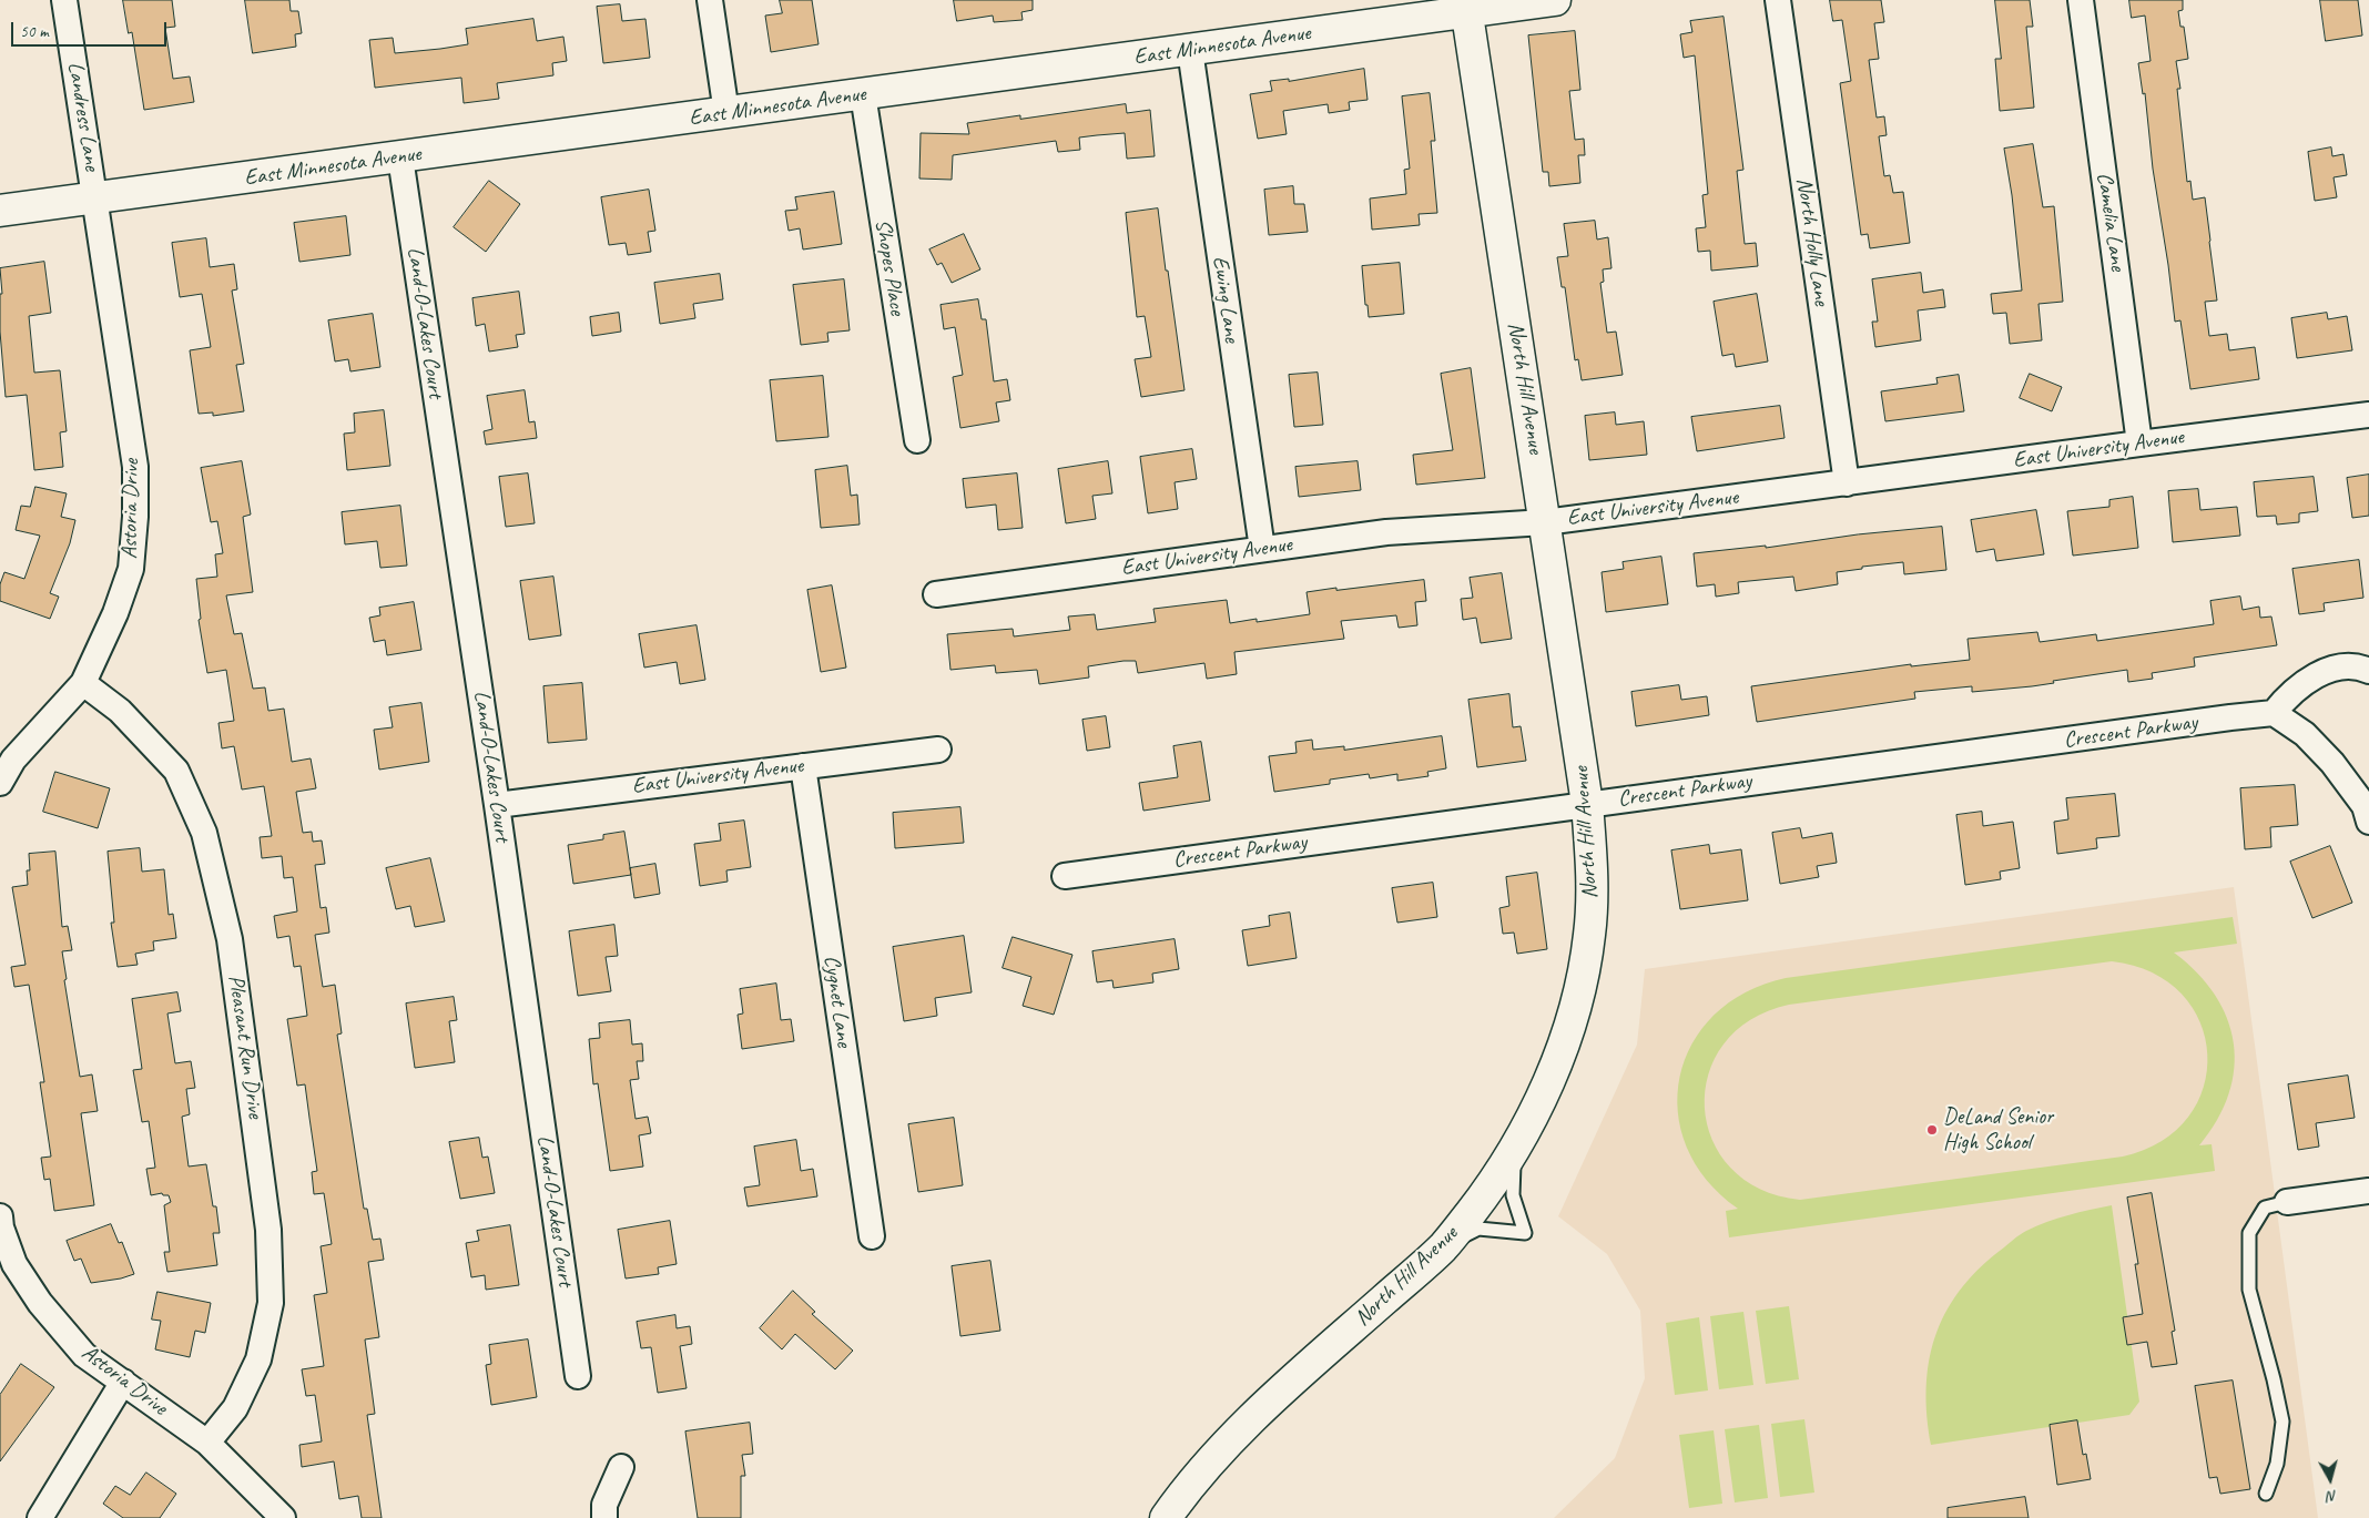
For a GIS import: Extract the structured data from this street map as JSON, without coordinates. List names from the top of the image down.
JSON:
{
  "streets": {
    "street": [
      "East Minnesota Avenue",
      "Landress Lane",
      "Camelia Lane",
      "North Holly Lane",
      "Shopes Place",
      "Ewing Lane",
      "Land-O-Lakes Court",
      "North Hill Avenue",
      "East University Avenue",
      "Astoria Drive",
      "Crescent Parkway",
      "Cygnet Lane",
      "Pleasant Run Drive"
    ]
  },
  "crossings": [
    ["East Minnesota Avenue", "Landress Lane"],
    ["East Minnesota Avenue", "Shopes Place"],
    ["East Minnesota Avenue", "Ewing Lane"],
    ["East Minnesota Avenue", "Land-O-Lakes Court"],
    ["East Minnesota Avenue", "North Hill Avenue"],
    ["East Minnesota Avenue", "Astoria Drive"],
    ["Landress Lane", "Astoria Drive"],
    ["Camelia Lane", "East University Avenue"],
    ["North Holly Lane", "East University Avenue"],
    ["Ewing Lane", "East University Avenue"],
    ["Land-O-Lakes Court", "East University Avenue"],
    ["North Hill Avenue", "East University Avenue"],
    ["North Hill Avenue", "Crescent Parkway"],
    ["East University Avenue", "Cygnet Lane"],
    ["Astoria Drive", "Pleasant Run Drive"]
  ],
  "places": ["DeLand Senior High School"],
  "scale_bar": "50 m",
  "north": "bottom"
}
